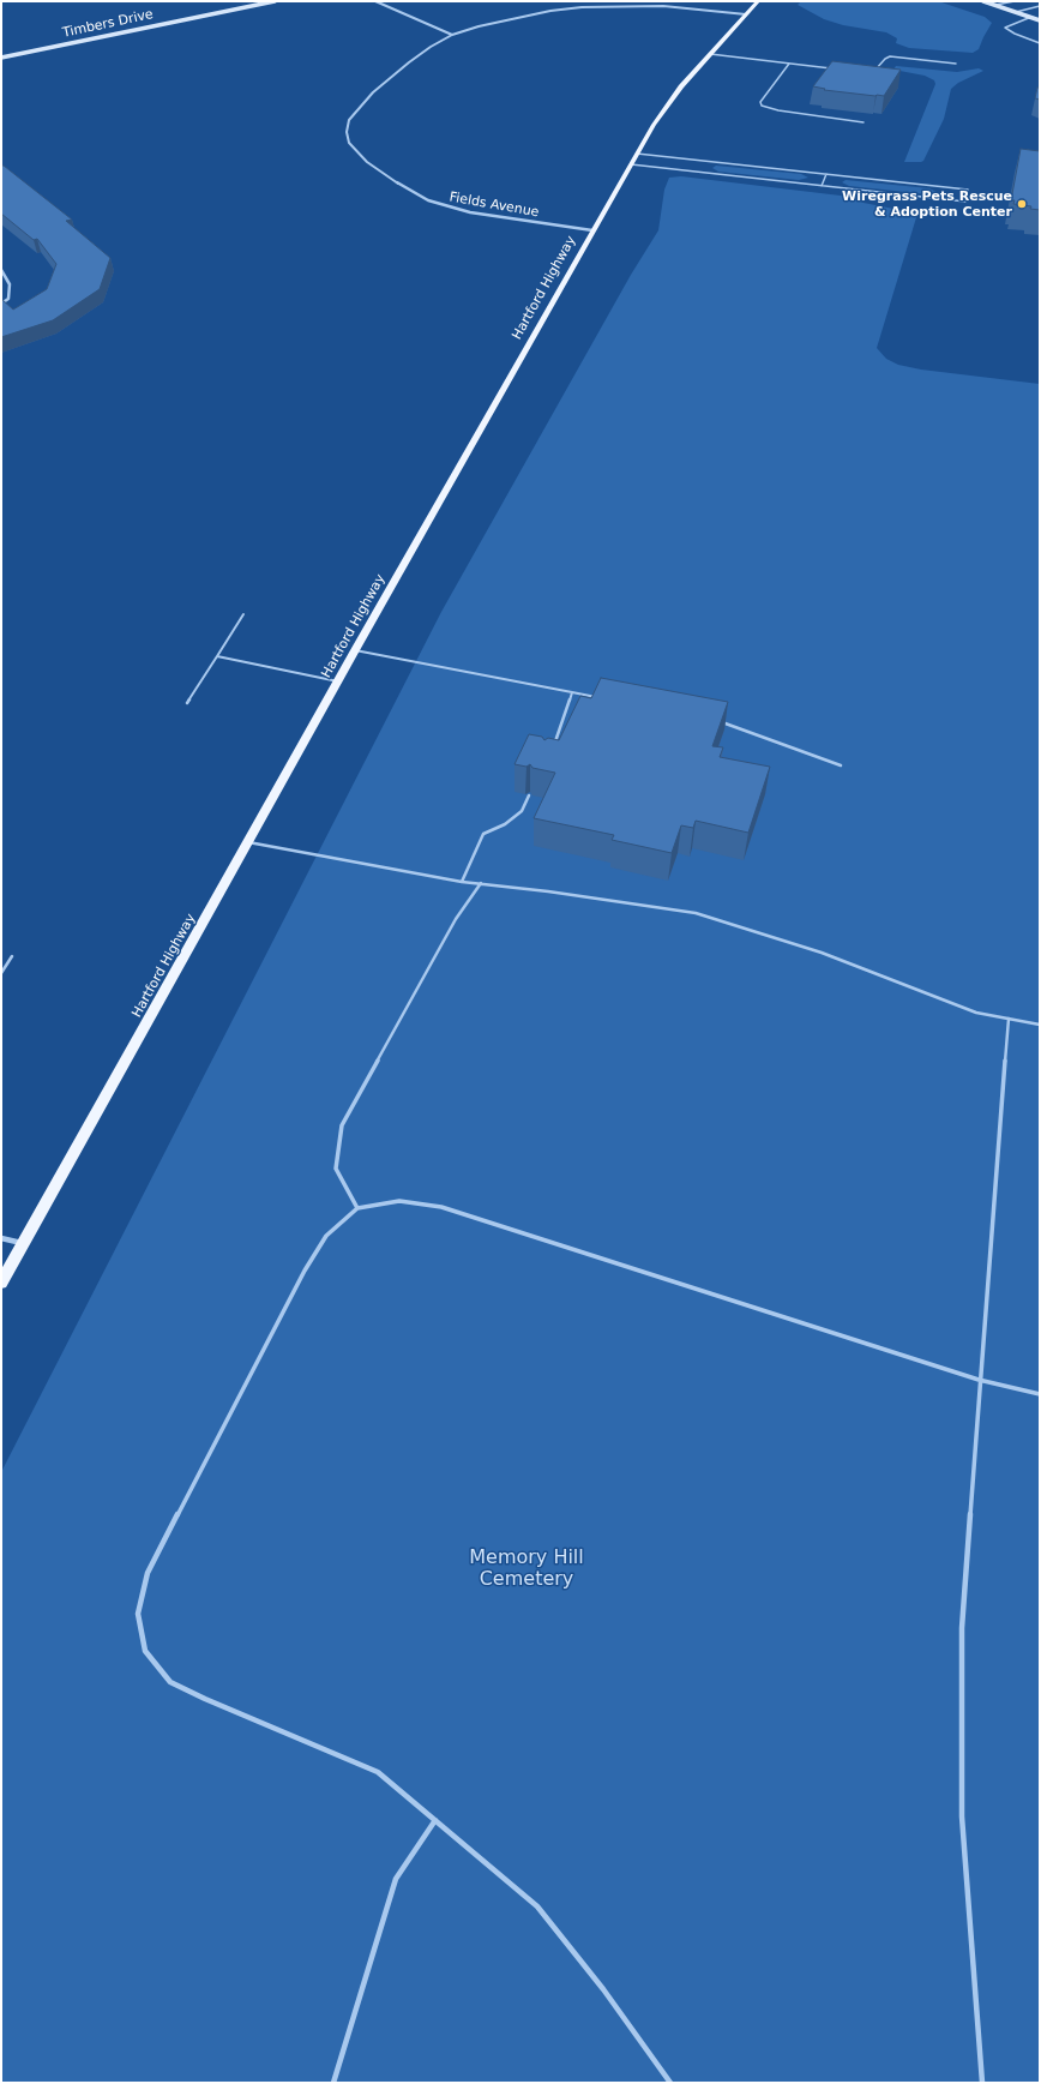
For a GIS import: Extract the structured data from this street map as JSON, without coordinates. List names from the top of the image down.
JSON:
{
  "streets": {
    "main road": ["Hartford Highway"],
    "street": ["Timbers Drive", "Fields Avenue"]
  },
  "crossings": [
    ["Fields Avenue", "Hartford Highway"]
  ],
  "parks": ["Memory Hill Cemetery"],
  "places": ["Wiregrass Pets Rescue & Adoption Center"]
}
